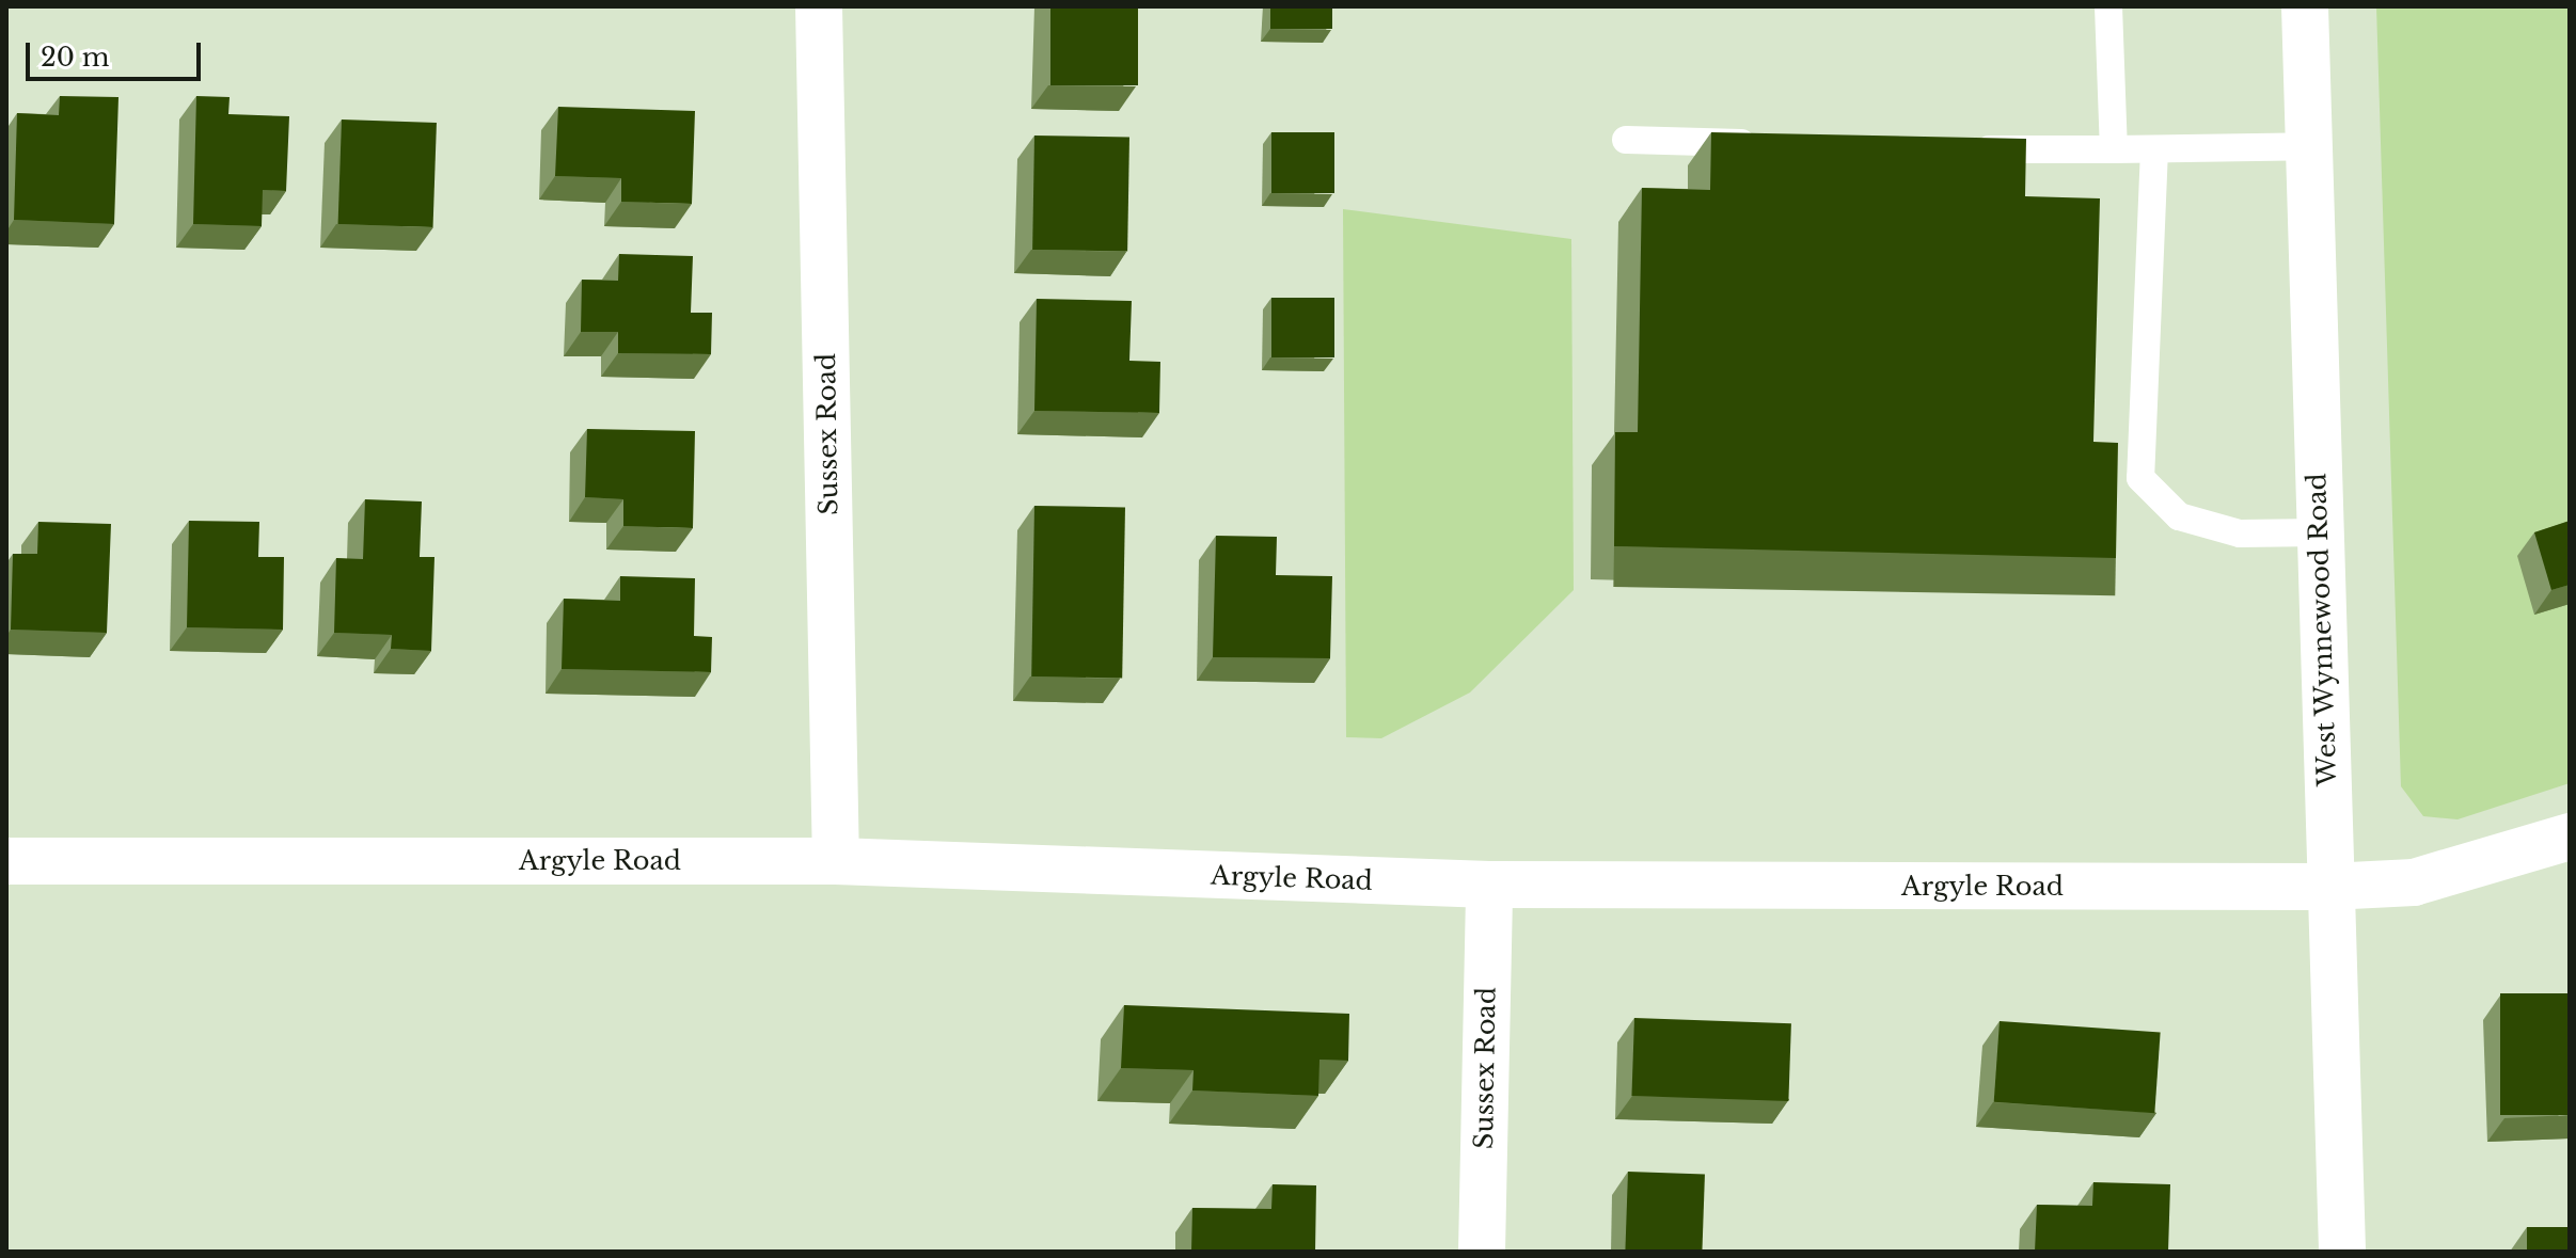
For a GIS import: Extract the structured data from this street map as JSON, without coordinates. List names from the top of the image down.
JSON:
{
  "streets": {
    "street": ["Sussex Road", "West Wynnewood Road", "Argyle Road"]
  },
  "crossings": [
    ["Sussex Road", "Argyle Road"],
    ["West Wynnewood Road", "Argyle Road"]
  ],
  "scale_bar": "20 m"
}
